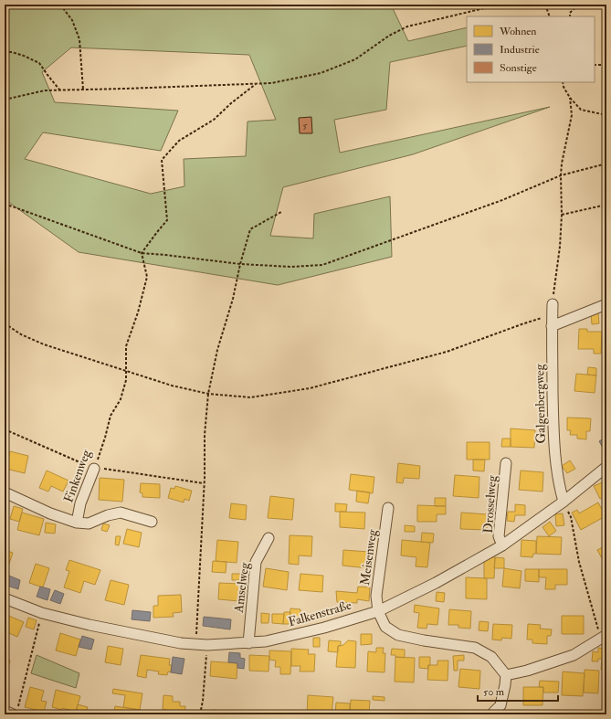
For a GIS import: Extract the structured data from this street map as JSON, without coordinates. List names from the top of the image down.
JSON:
{
  "streets": {
    "street": [
      "Galgenbergweg",
      "Finkenweg",
      "Drosselweg",
      "Meisenweg",
      "Amselweg",
      "Falkenstraße"
    ]
  },
  "crossings": [
    ["Galgenbergweg", "Falkenstraße"],
    ["Drosselweg", "Falkenstraße"],
    ["Meisenweg", "Falkenstraße"],
    ["Amselweg", "Falkenstraße"]
  ],
  "house_numbers": ["5"],
  "legend": ["Wohnen", "Industrie", "Sonstige"],
  "scale_bar": "50 m"
}
